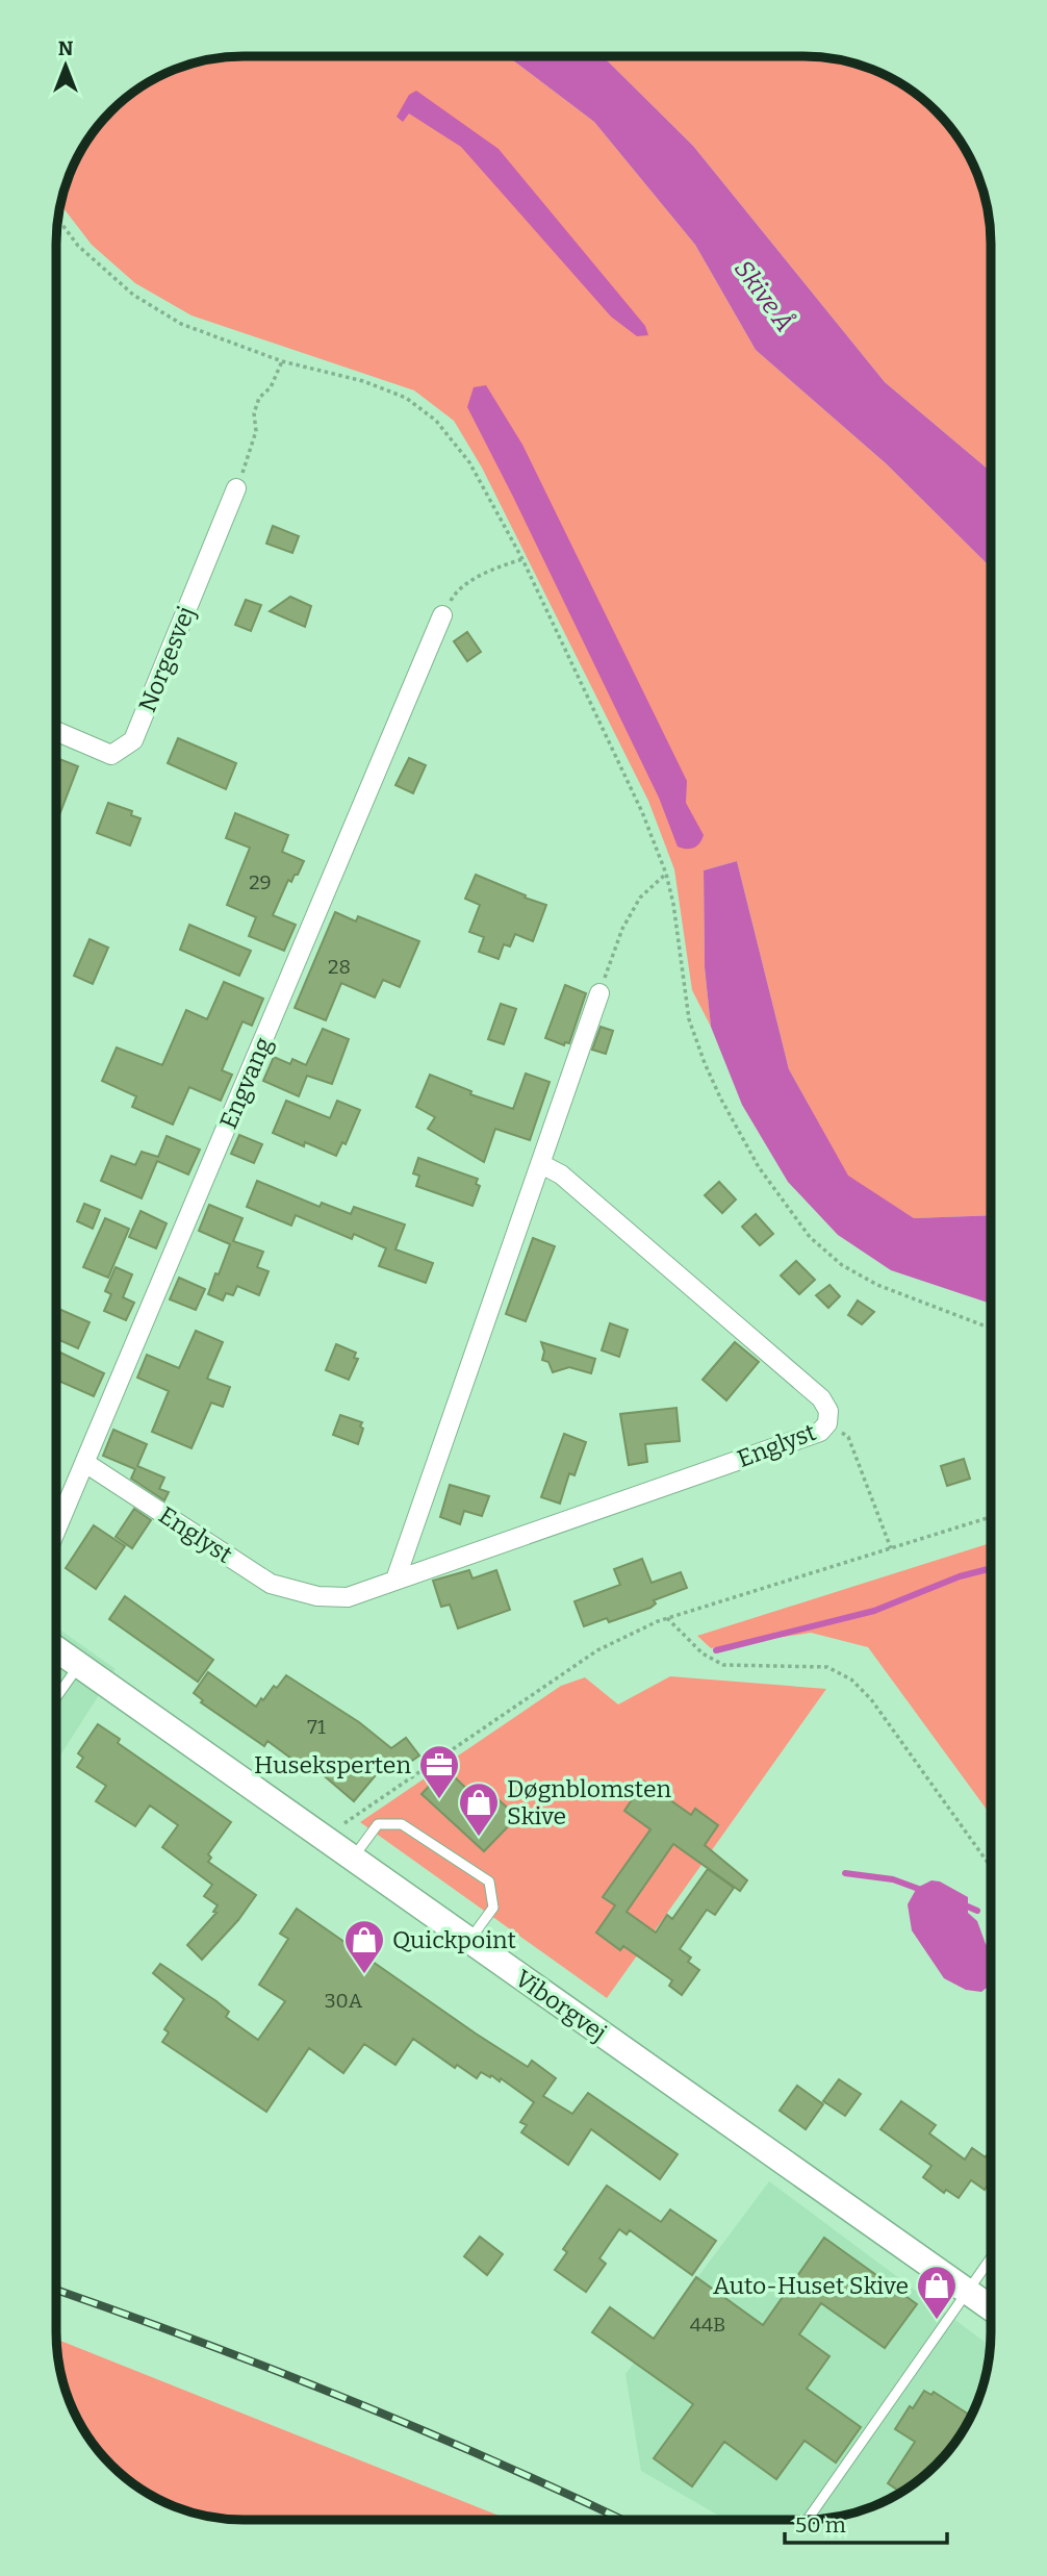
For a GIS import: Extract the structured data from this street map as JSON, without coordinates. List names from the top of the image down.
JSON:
{
  "streets": {
    "street": [
      "Norgesvej",
      "Engvang",
      "Englyst",
      "Viborgvej"
    ]
  },
  "crossings": [
    ["Engvang", "Englyst"]
  ],
  "water": ["Skive Å"],
  "places": {
    "office": ["Huseksperten"],
    "shop": ["Døgnblomsten Skive", "Quickpoint", "Auto-Huset Skive"]
  },
  "house_numbers": [
    "29",
    "28",
    "71",
    "30A",
    "44B"
  ],
  "scale_bar": "50 m",
  "north": "top"
}
